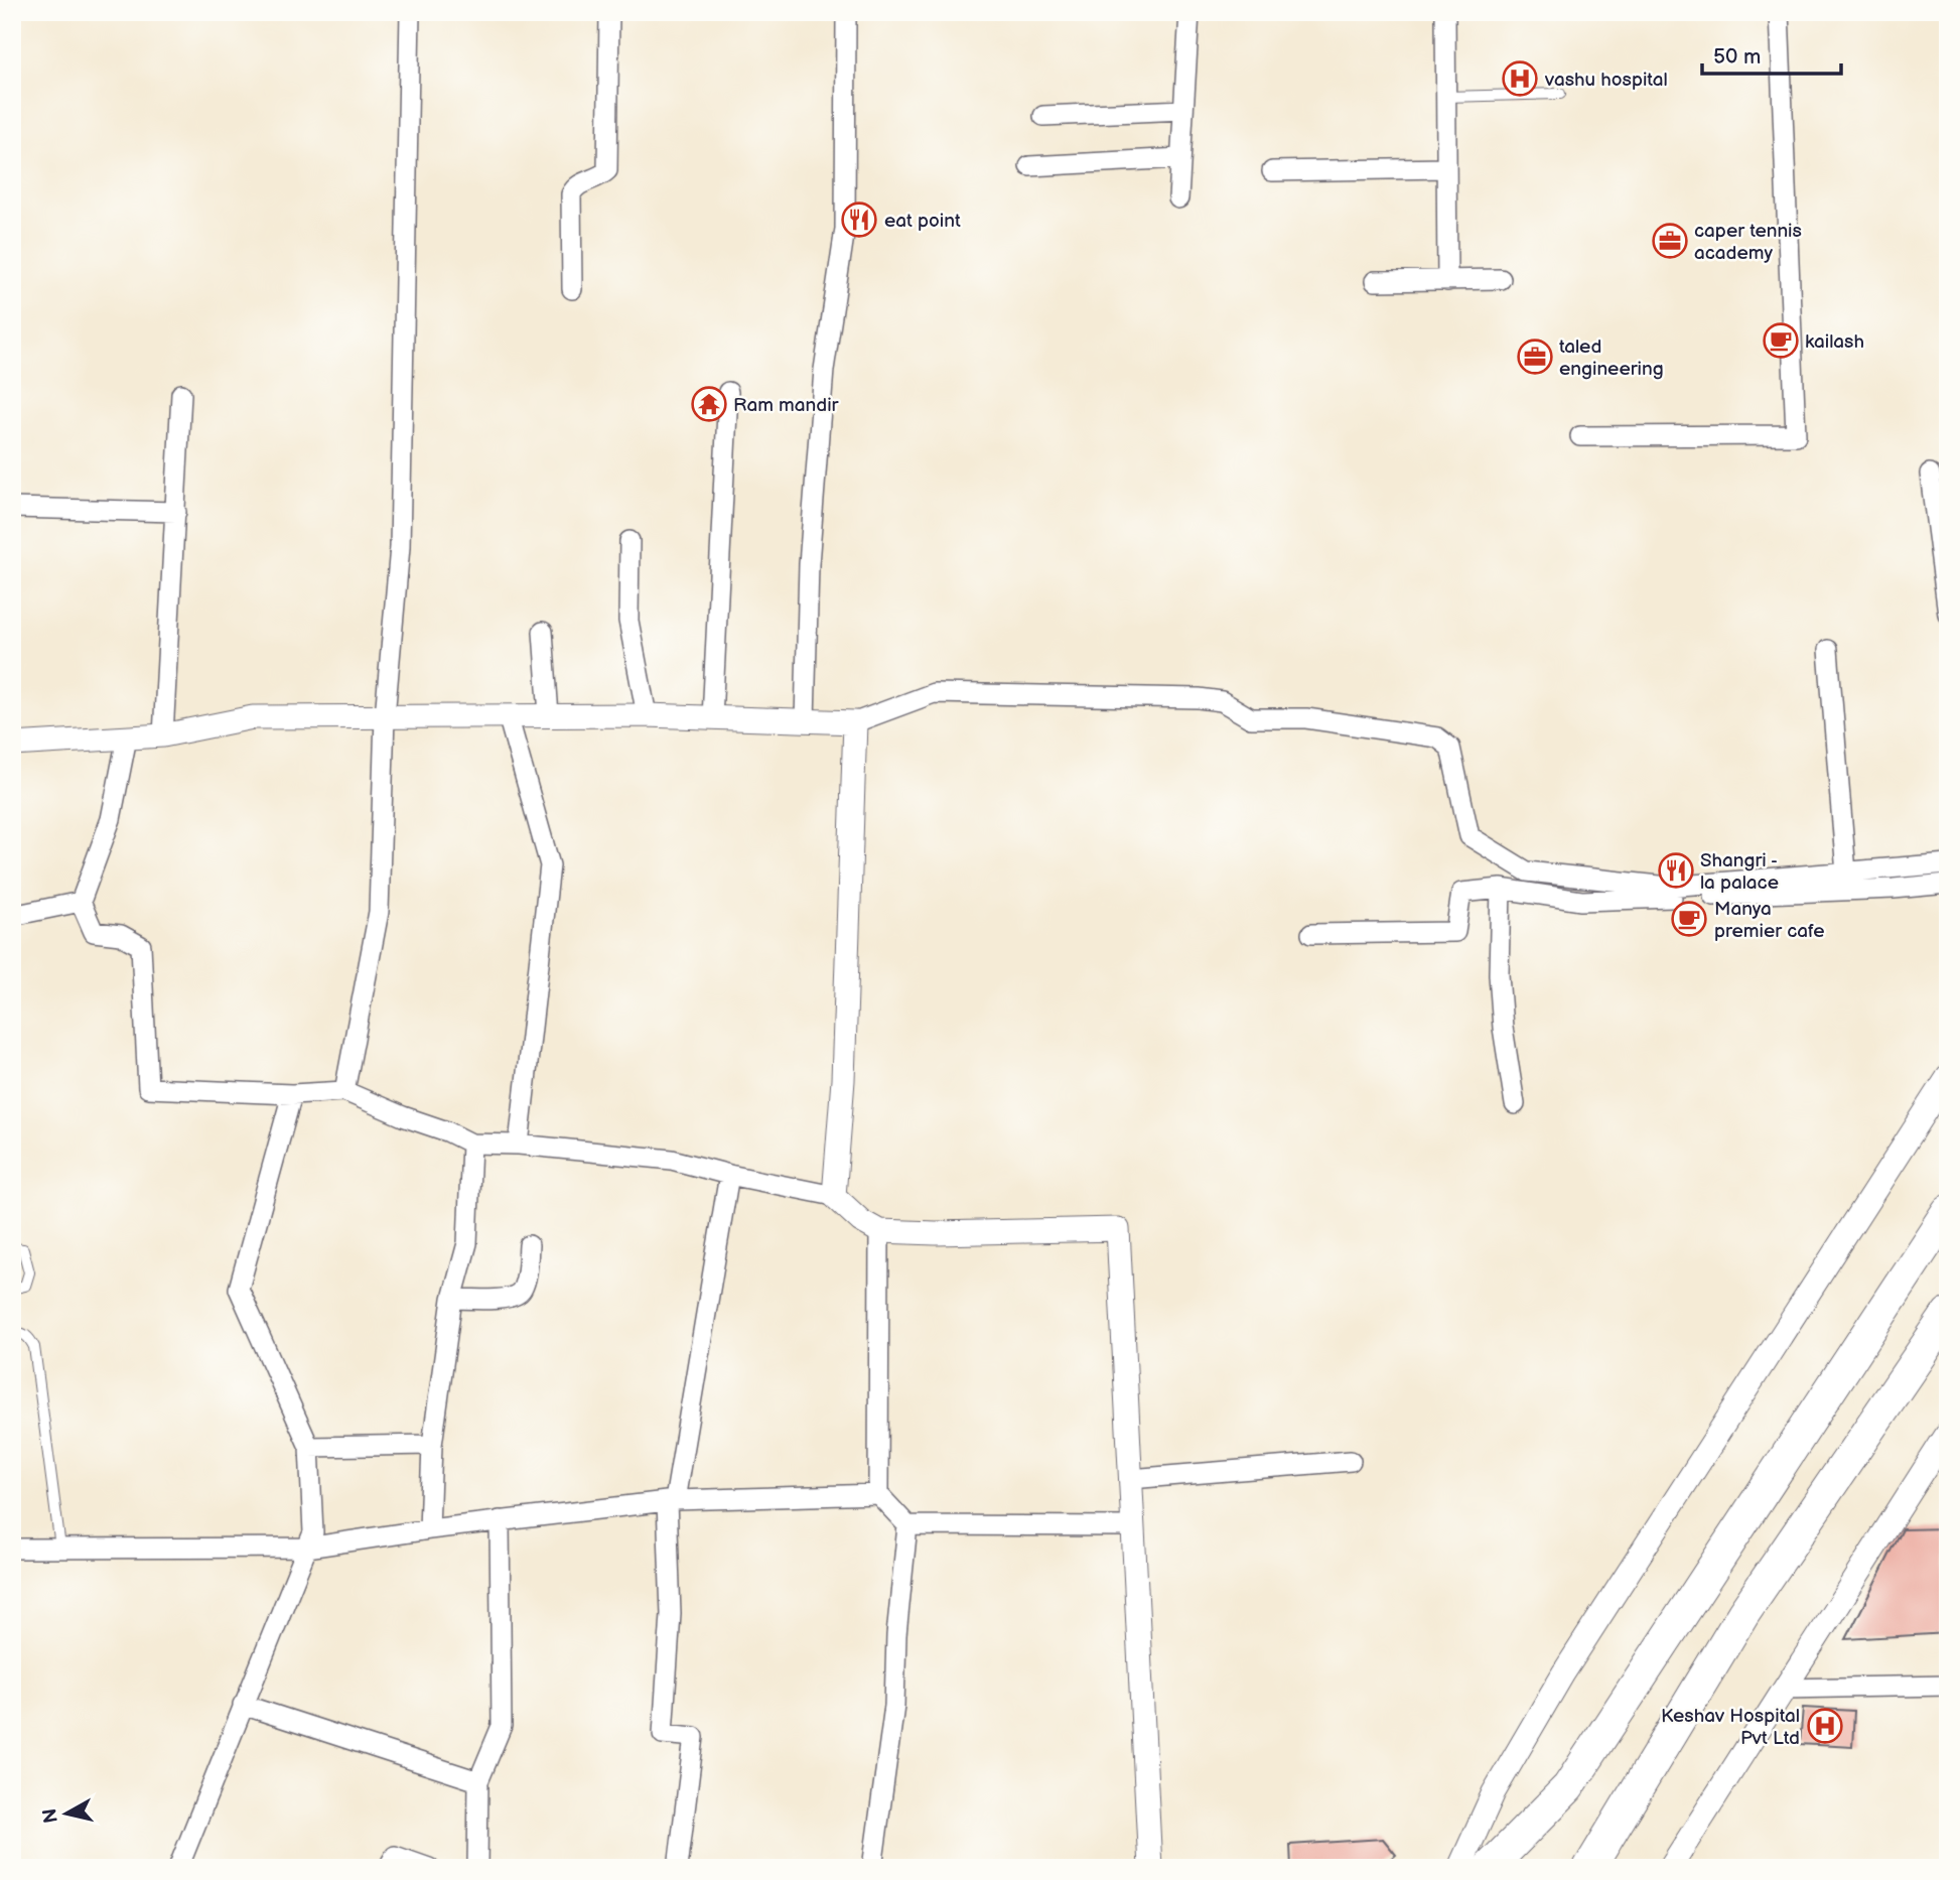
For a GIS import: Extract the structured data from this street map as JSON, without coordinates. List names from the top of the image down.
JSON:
{
  "places": {
    "hospital": ["vashu hospital", "Keshav Hospital Pvt Ltd"],
    "restaurant": ["eat point", "Shangri - la palace"],
    "office": ["caper tennis academy", "taled engineering"],
    "cafe": ["kailash", "Manya premier cafe"],
    "temple": ["Ram mandir"]
  },
  "scale_bar": "50 m",
  "north": "left"
}
